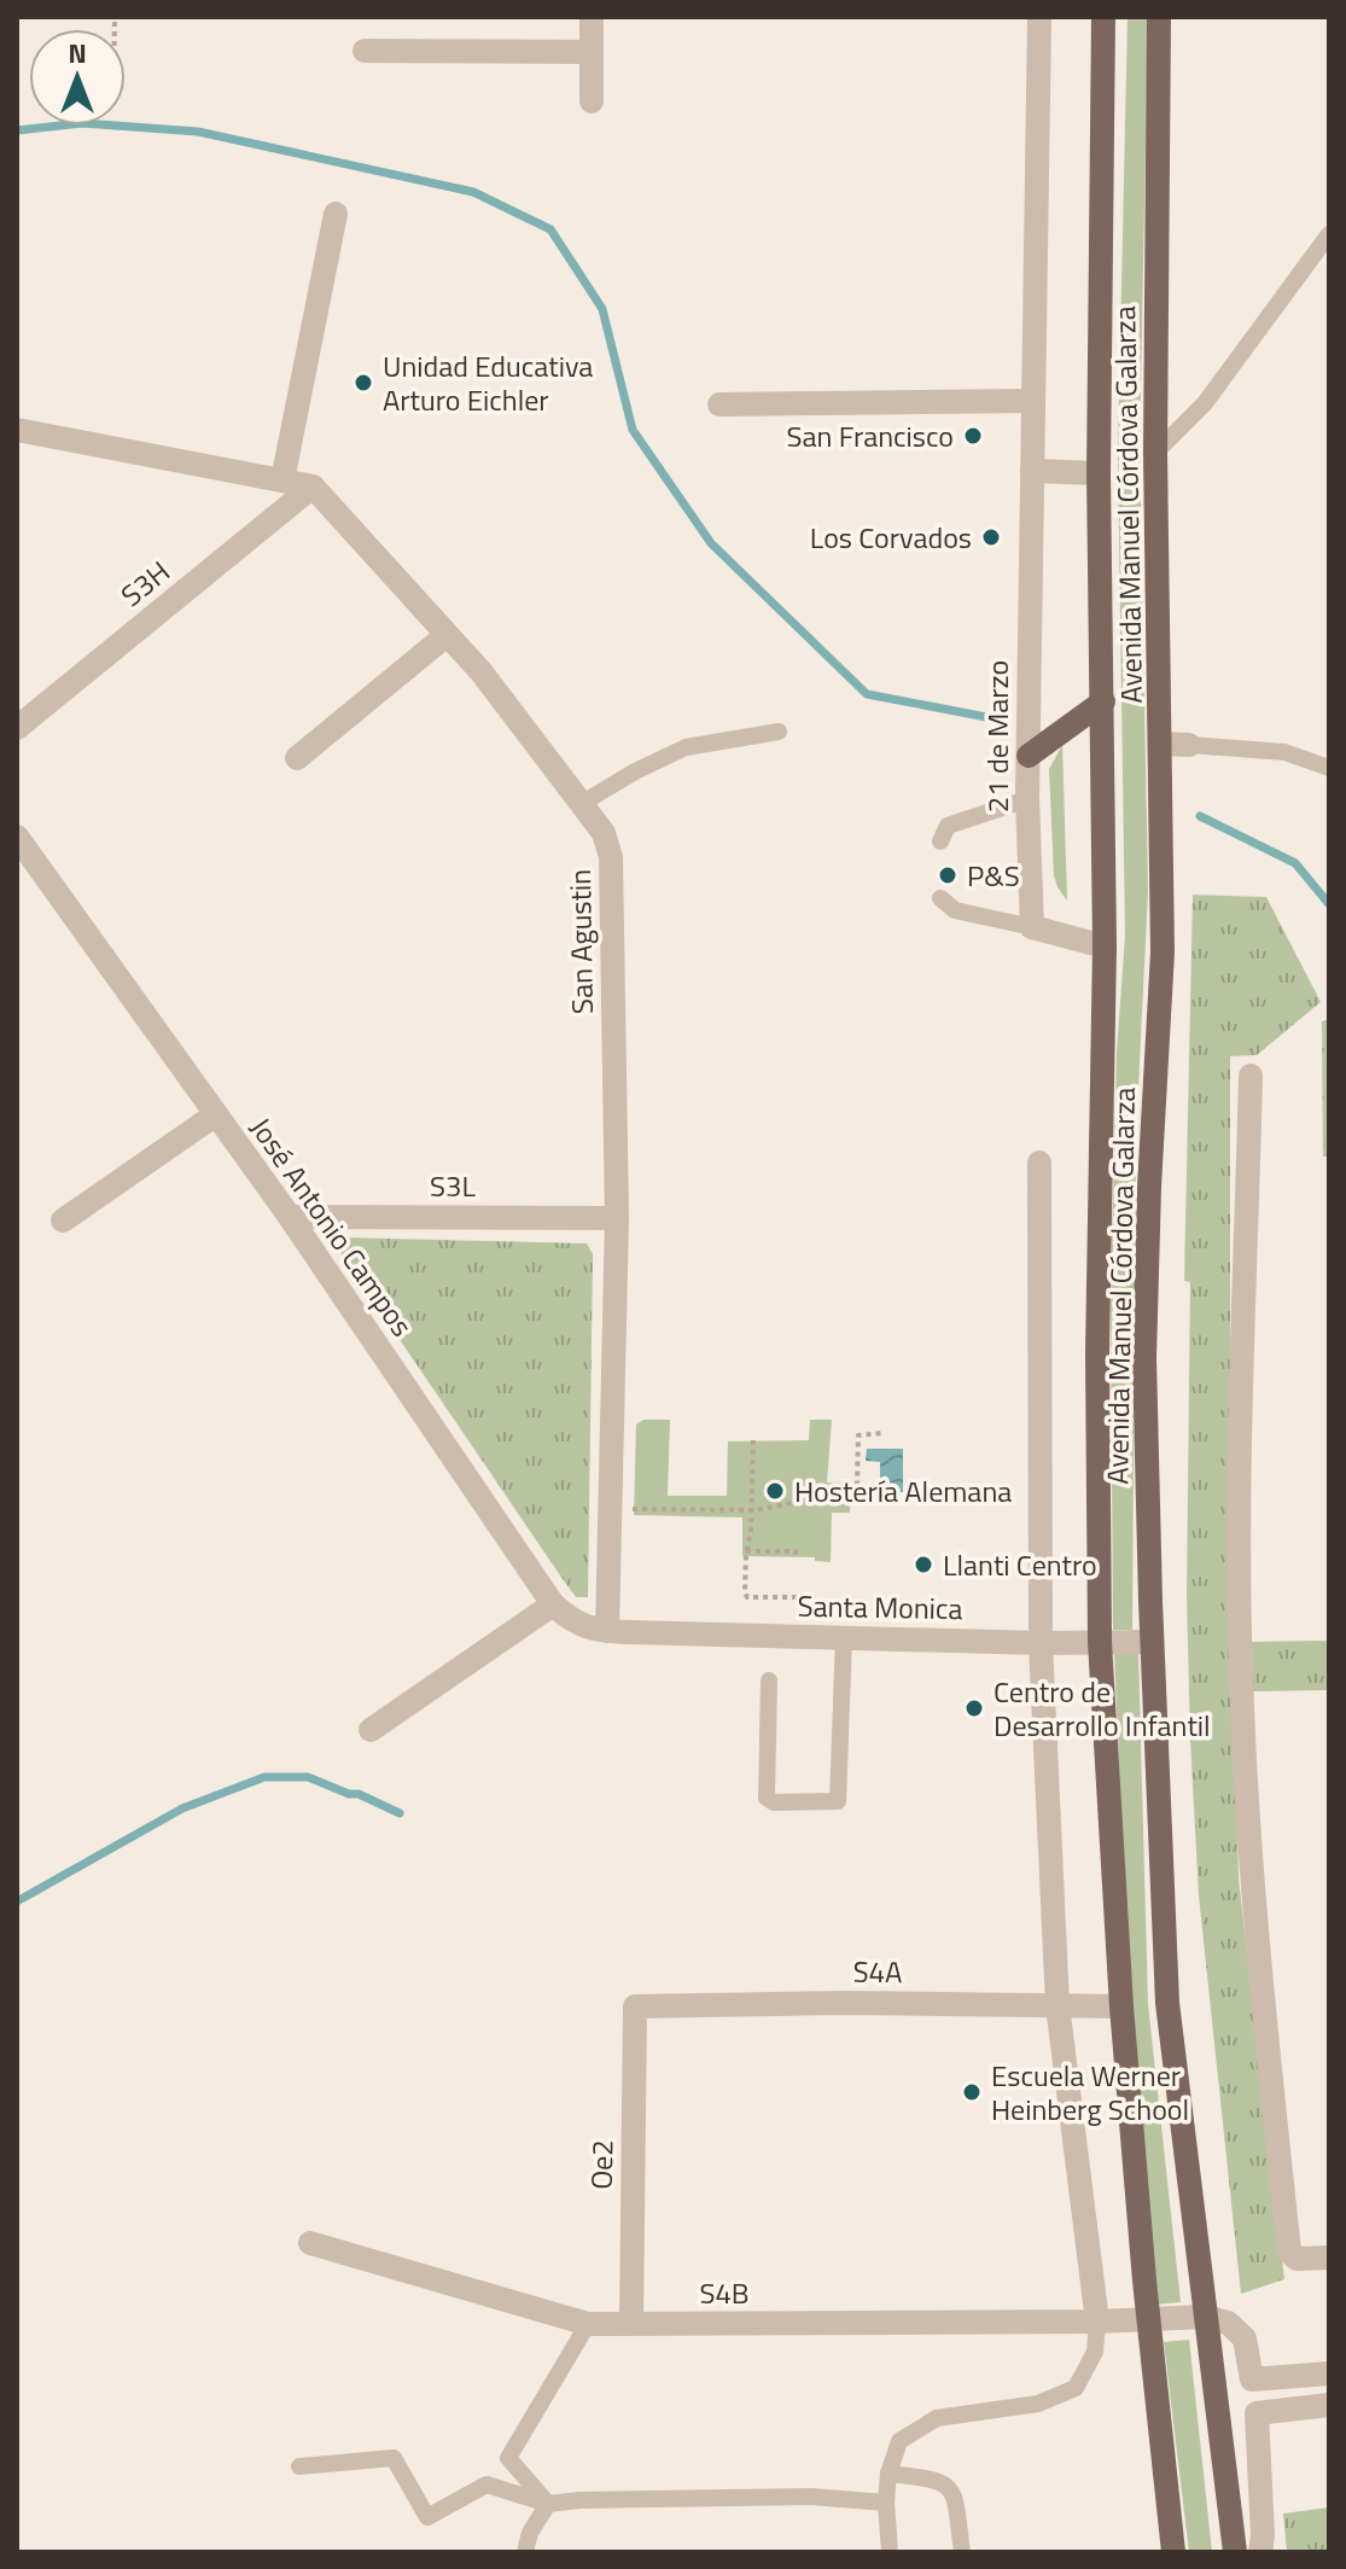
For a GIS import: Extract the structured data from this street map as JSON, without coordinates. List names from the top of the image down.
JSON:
{
  "streets": {
    "main road": ["Avenida Manuel Córdova Galarza"],
    "street": [
      "S3H",
      "21 de Marzo",
      "San Agustin",
      "S3L",
      "José Antonio Campos",
      "Santa Monica",
      "S4A",
      "Oe2",
      "S4B"
    ]
  },
  "crossings": [
    ["Avenida Manuel Córdova Galarza", "Santa Monica"],
    ["Avenida Manuel Córdova Galarza", "S4A"],
    ["Avenida Manuel Córdova Galarza", "S4B"],
    ["S3H", "San Agustin"],
    ["San Agustin", "S3L"],
    ["San Agustin", "José Antonio Campos"],
    ["San Agustin", "Santa Monica"],
    ["S3L", "José Antonio Campos"],
    ["José Antonio Campos", "Santa Monica"],
    ["S4A", "Oe2"],
    ["Oe2", "S4B"]
  ],
  "places": [
    "Unidad Educativa Arturo Eichler",
    "San Francisco",
    "Los Corvados",
    "P&S",
    "Hostería Alemana",
    "Llanti Centro",
    "Centro de Desarrollo Infantil",
    "Escuela Werner Heinberg School"
  ],
  "north": "top"
}
